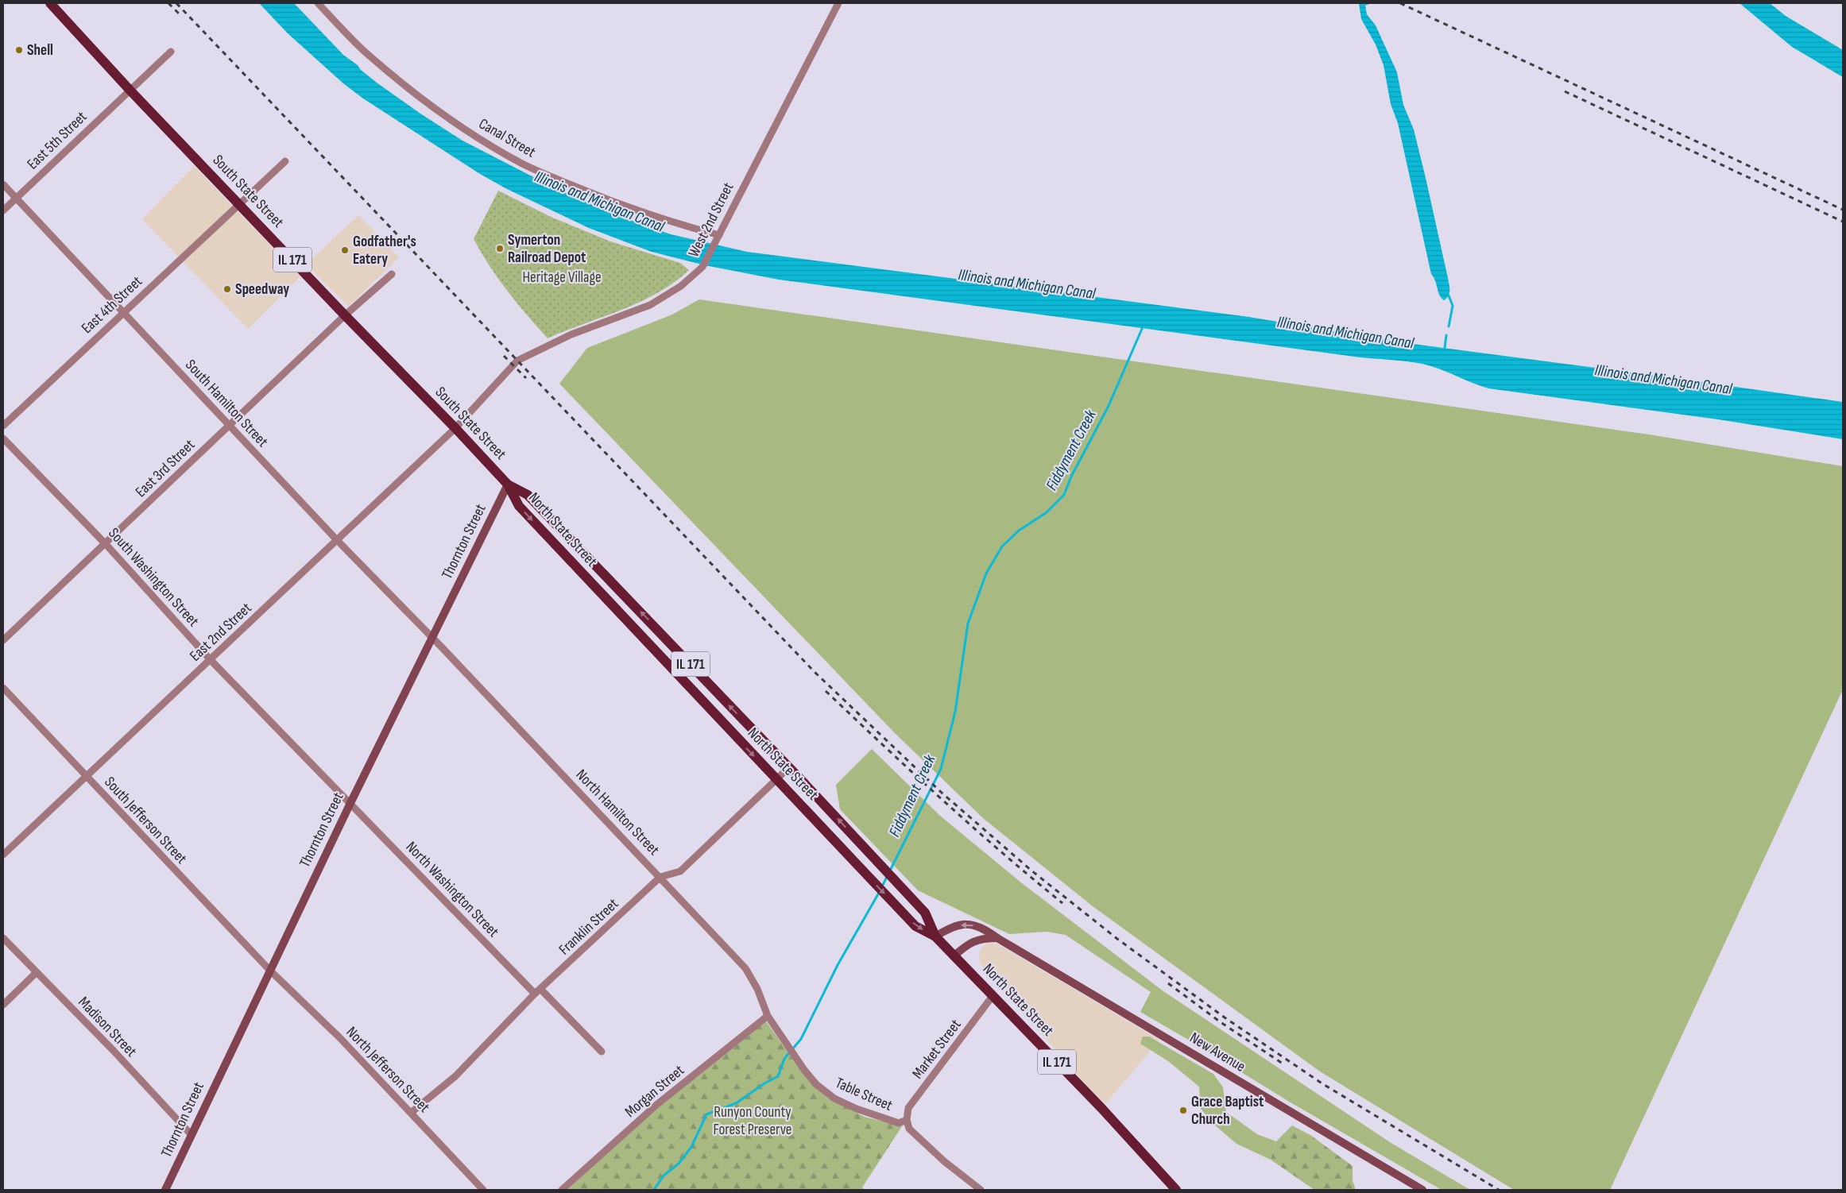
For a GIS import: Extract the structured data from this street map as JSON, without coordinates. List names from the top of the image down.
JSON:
{
  "streets": {
    "main road": ["South State Street", "IL 171", "North State Street"],
    "street": [
      "Canal Street",
      "East 5th Street",
      "West 2nd Street",
      "East 4th Street",
      "South Hamilton Street",
      "East 3rd Street",
      "Thornton Street",
      "South Washington Street",
      "East 2nd Street",
      "North Hamilton Street",
      "South Jefferson Street",
      "North Washington Street",
      "Franklin Street",
      "Madison Street",
      "Market Street",
      "New Avenue",
      "North Jefferson Street",
      "Morgan Street",
      "Table Street"
    ]
  },
  "crossings": [
    ["Canal Street", "West 2nd Street"],
    ["East 5th Street", "South State Street"],
    ["East 5th Street", "South Hamilton Street"],
    ["South State Street", "West 2nd Street"],
    ["South State Street", "East 4th Street"],
    ["South State Street", "East 3rd Street"],
    ["South State Street", "North State Street"],
    ["South State Street", "Thornton Street"],
    ["South State Street", "East 2nd Street"],
    ["West 2nd Street", "East 2nd Street"],
    ["East 4th Street", "South Hamilton Street"],
    ["South Hamilton Street", "East 3rd Street"],
    ["South Hamilton Street", "Thornton Street"],
    ["South Hamilton Street", "East 2nd Street"],
    ["South Hamilton Street", "North Hamilton Street"],
    ["East 3rd Street", "South Washington Street"],
    ["North State Street", "Thornton Street"],
    ["North State Street", "Franklin Street"],
    ["North State Street", "Market Street"],
    ["North State Street", "New Avenue"],
    ["Thornton Street", "South Washington Street"],
    ["Thornton Street", "North Hamilton Street"],
    ["Thornton Street", "South Jefferson Street"],
    ["Thornton Street", "North Washington Street"],
    ["Thornton Street", "Madison Street"],
    ["Thornton Street", "North Jefferson Street"],
    ["South Washington Street", "East 2nd Street"],
    ["South Washington Street", "North Washington Street"],
    ["East 2nd Street", "South Jefferson Street"],
    ["North Hamilton Street", "Franklin Street"],
    ["North Hamilton Street", "Morgan Street"],
    ["North Hamilton Street", "Table Street"],
    ["South Jefferson Street", "North Jefferson Street"],
    ["North Washington Street", "Franklin Street"],
    ["Franklin Street", "North Jefferson Street"],
    ["Market Street", "Table Street"],
    ["Morgan Street", "Table Street"]
  ],
  "water": ["Illinois and Michigan Canal", "Fiddyment Creek"],
  "parks": ["Heritage Village", "Runyon County Forest Preserve"],
  "places": [
    "Shell",
    "Symerton Railroad Depot",
    "Godfather's Eatery",
    "Speedway",
    "Grace Baptist Church"
  ]
}
